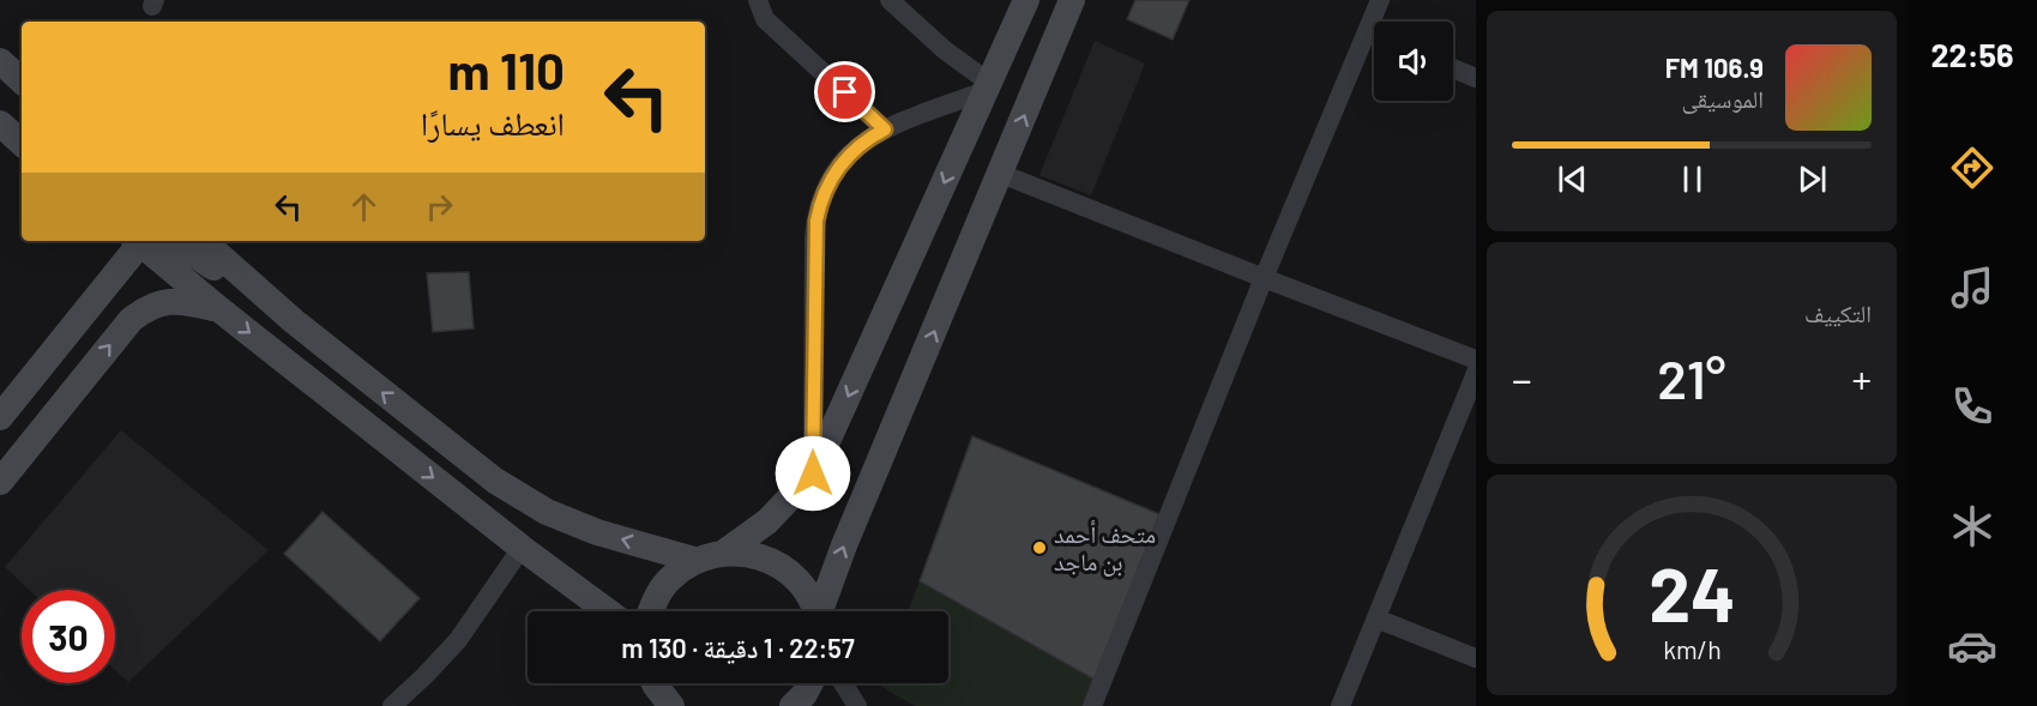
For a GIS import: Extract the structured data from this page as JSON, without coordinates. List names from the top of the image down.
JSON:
{
  "places": ["متحف أحمد بن ماجد"],
  "page": {
    "tabs": "22:56",
    "turn": ["110 m", "انعطف يسارًا"],
    "song": ["106.9 FM", "الموسيقى"],
    "tile": "التكييف",
    "heat": ["−", "21°", "+"],
    "limit": "30",
    "trip": "22:57 · 1 دقيقة · 130 m",
    "gauge": ["24", "km/h"]
  }
}
